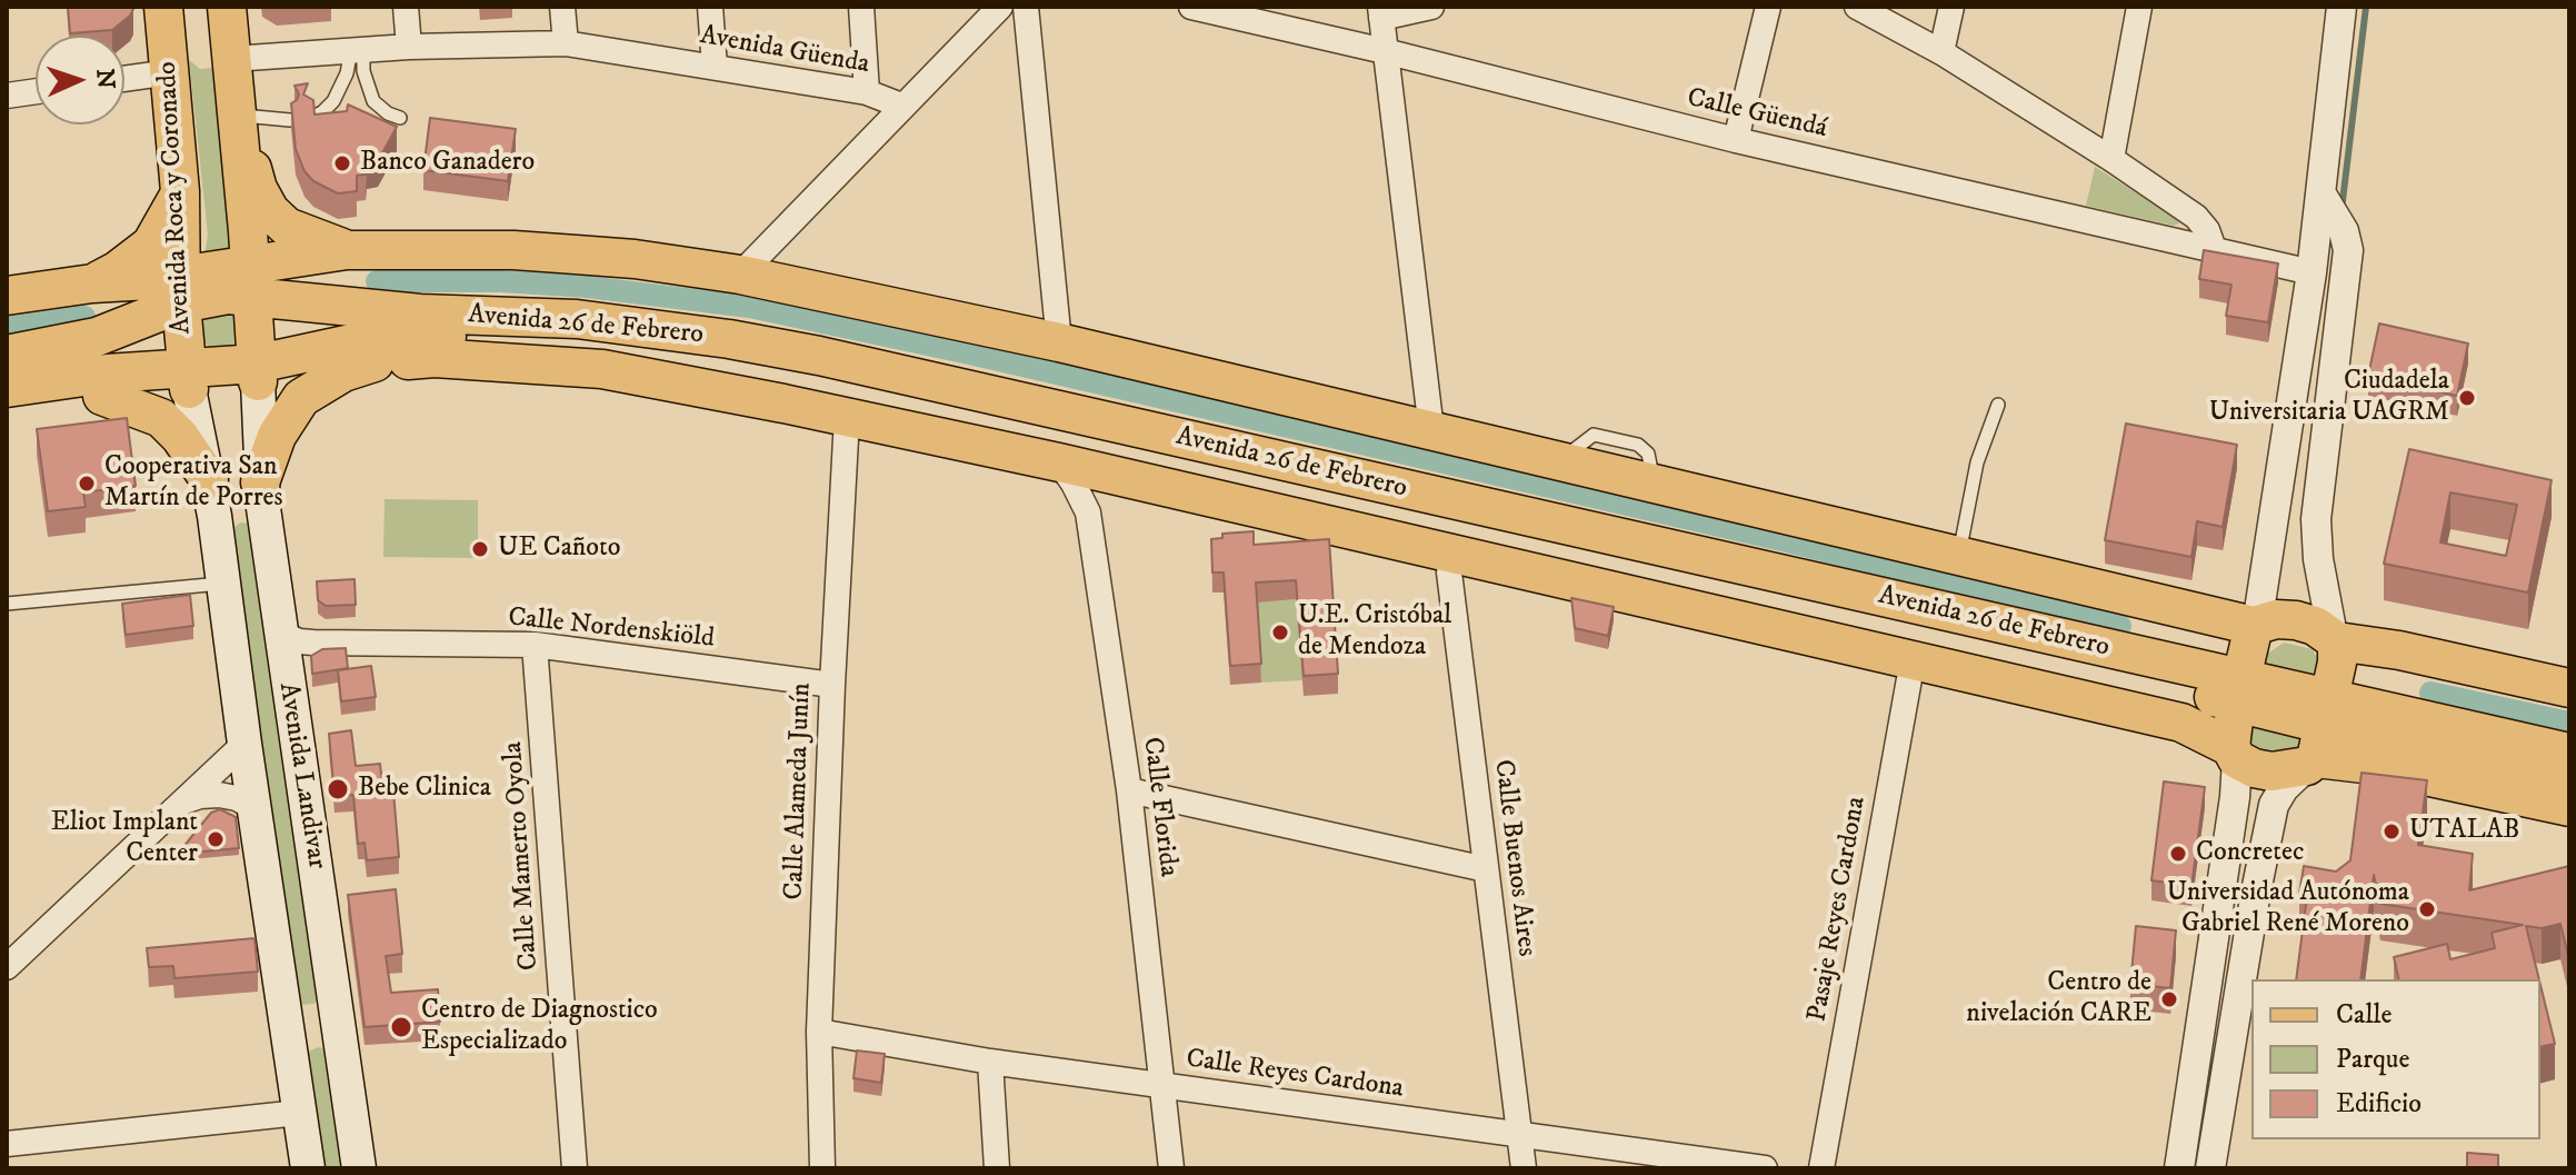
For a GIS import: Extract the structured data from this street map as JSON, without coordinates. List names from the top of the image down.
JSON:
{
  "streets": {
    "main road": ["Avenida Roca y Coronado", "Avenida 26 de Febrero", "Avenida Landivar"],
    "street": [
      "Avenida Güenda",
      "Calle Güendá",
      "Calle Nordenskiöld",
      "Calle Alameda Junín",
      "Calle Florida",
      "Calle Mamerto Oyola",
      "Calle Buenos Aires",
      "Pasaje Reyes Cardona",
      "Calle Reyes Cardona"
    ]
  },
  "crossings": [
    ["Avenida Roca y Coronado", "Avenida 26 de Febrero"],
    ["Avenida Roca y Coronado", "Avenida Landivar"],
    ["Avenida 26 de Febrero", "Avenida Landivar"],
    ["Avenida 26 de Febrero", "Calle Alameda Junín"],
    ["Avenida 26 de Febrero", "Calle Florida"],
    ["Avenida 26 de Febrero", "Calle Buenos Aires"],
    ["Avenida 26 de Febrero", "Pasaje Reyes Cardona"],
    ["Calle Nordenskiöld", "Avenida Landivar"],
    ["Calle Nordenskiöld", "Calle Alameda Junín"],
    ["Calle Nordenskiöld", "Calle Mamerto Oyola"],
    ["Calle Alameda Junín", "Calle Reyes Cardona"],
    ["Calle Florida", "Calle Reyes Cardona"],
    ["Calle Buenos Aires", "Calle Reyes Cardona"]
  ],
  "places": [
    "Banco Ganadero",
    "Ciudadela Universitaria UAGRM",
    "Cooperativa San Martín de Porres",
    "UE Cañoto",
    "U.E. Cristóbal de Mendoza",
    "Bebe Clinica",
    "UTALAB",
    "Eliot Implant Center",
    "Concretec",
    "Universidad Autónoma Gabriel René Moreno",
    "Centro de nivelación CARE",
    "Centro de Diagnostico Especializado"
  ],
  "legend": ["Calle", "Parque", "Edificio"],
  "north": "right"
}
